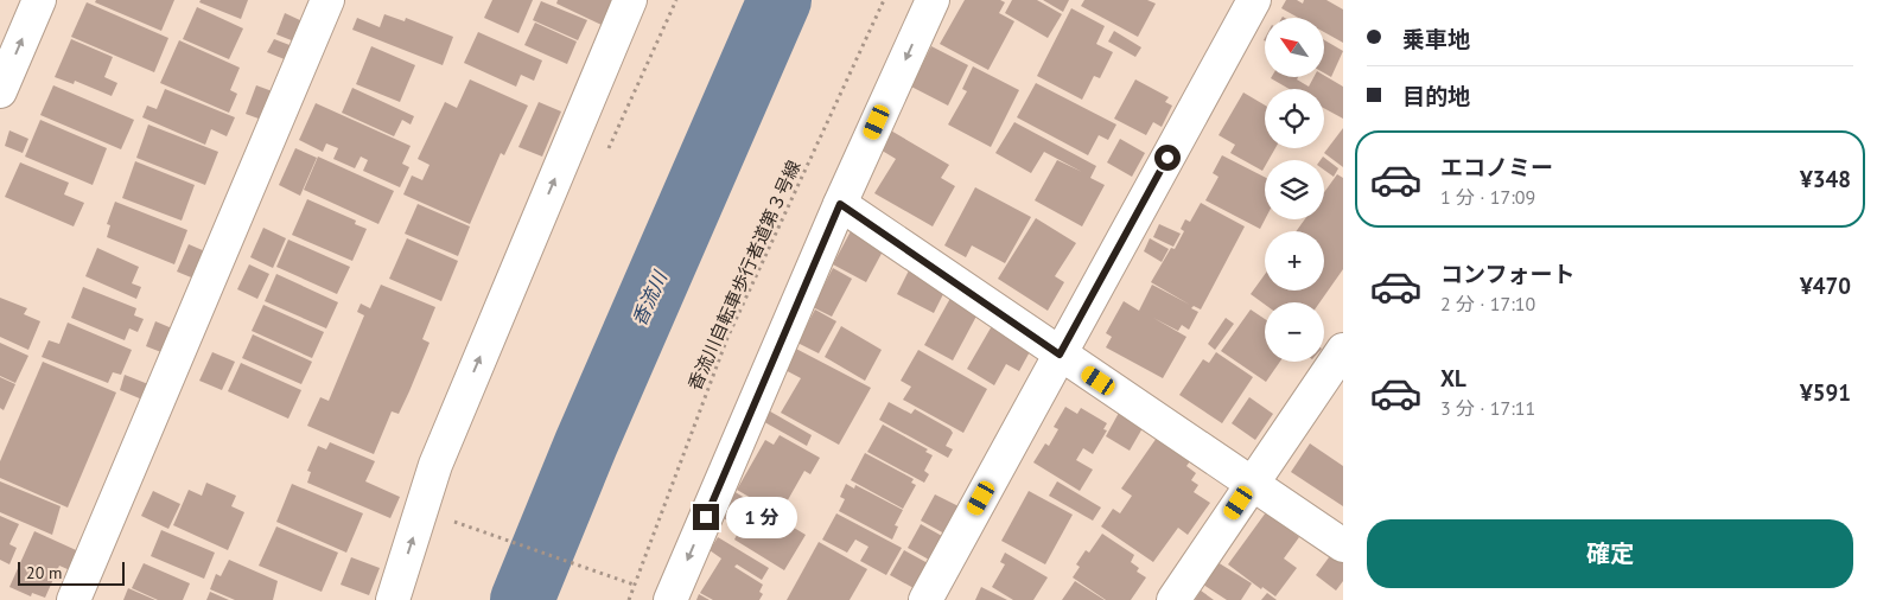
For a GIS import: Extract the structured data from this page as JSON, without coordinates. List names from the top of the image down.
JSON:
{
  "streets": {
    "path": ["香流川自転車歩行者道第３号線"]
  },
  "water": ["香流川"],
  "scale_bar": "20 m",
  "north": "top left",
  "page": {
    "banner": ["乗車地", "目的地"],
    "map_buttons": ["+", "−"],
    "list": [
      {
        "name": "エコノミー",
        "note": "1 分 · 17:09",
        "value": "¥348"
      },
      {
        "name": "コンフォート",
        "note": "2 分 · 17:10",
        "value": "¥470"
      },
      {
        "name": "XL",
        "note": "3 分 · 17:11",
        "value": "¥591"
      }
    ],
    "bubble": "1 分",
    "buttons": "確定",
    "scale": "20 m"
  }
}
